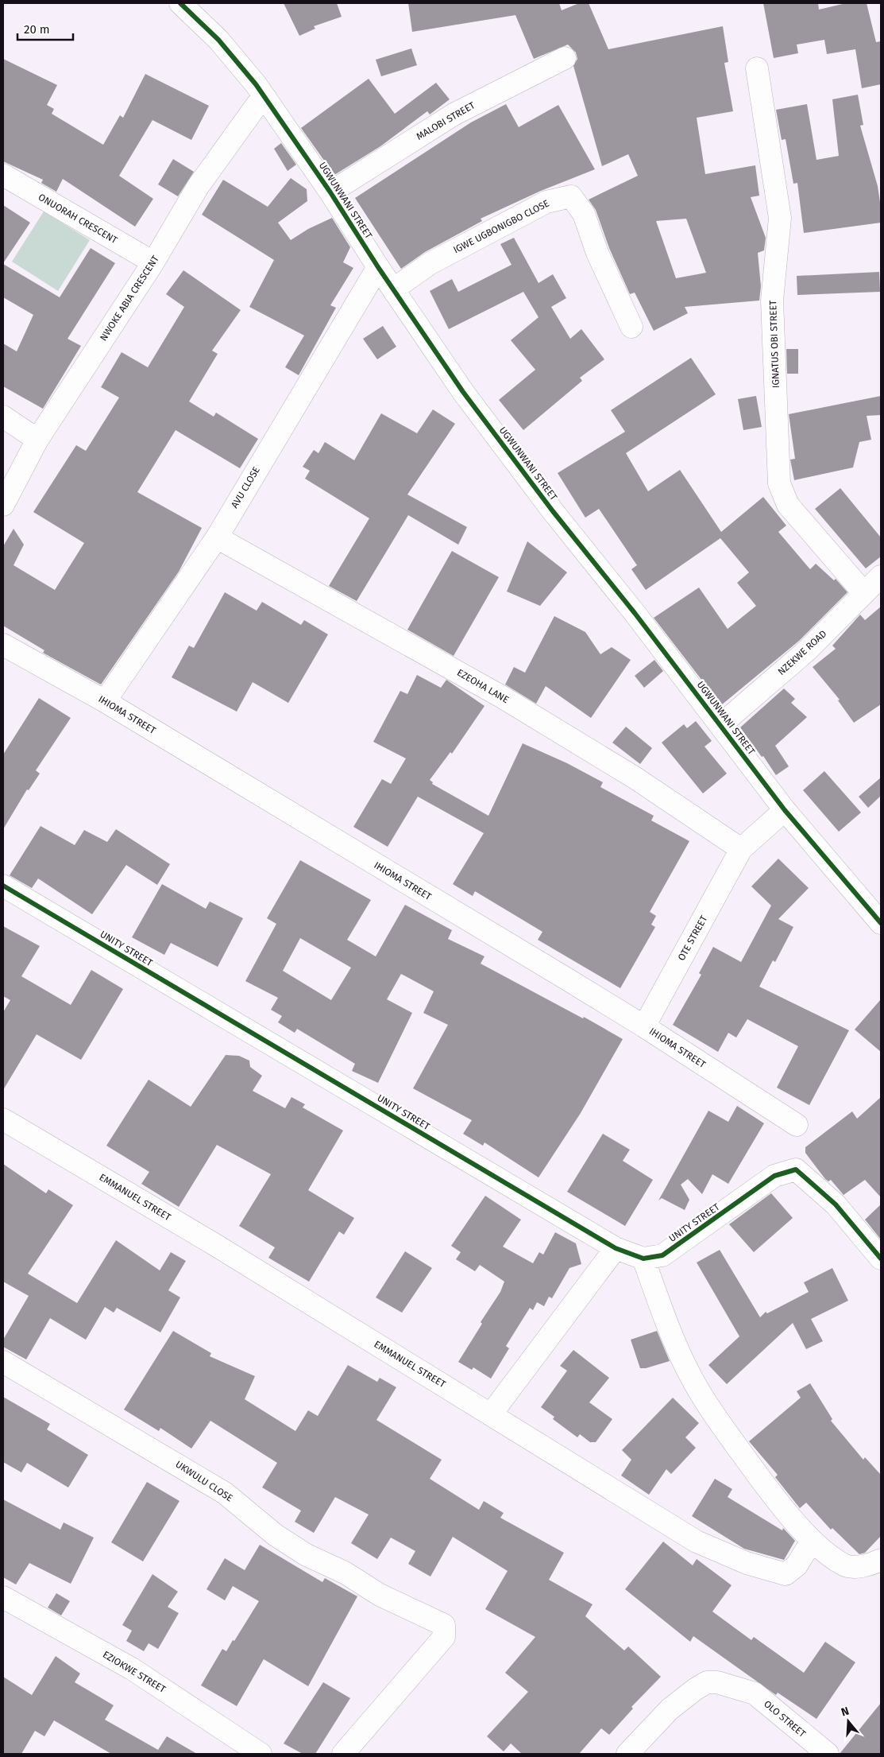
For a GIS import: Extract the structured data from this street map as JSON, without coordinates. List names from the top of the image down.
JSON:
{
  "streets": {
    "street": [
      "MALOBI STREET",
      "UGWUNWANI STREET",
      "ONUORAH CRESCENT",
      "IGWE UGBONIGBO CLOSE",
      "NWOKE ABIA CRESCENT",
      "IGNATUS OBI STREET",
      "AVU CLOSE",
      "NZEKWE ROAD",
      "EZEOHA LANE",
      "IHIOMA STREET",
      "OTE STREET",
      "UNITY STREET",
      "EMMANUEL STREET",
      "UKWULU CLOSE",
      "EZIOKWE STREET",
      "OLO STREET"
    ]
  },
  "crossings": [
    ["MALOBI STREET", "UGWUNWANI STREET"],
    ["UGWUNWANI STREET", "IGWE UGBONIGBO CLOSE"],
    ["UGWUNWANI STREET", "NWOKE ABIA CRESCENT"],
    ["UGWUNWANI STREET", "AVU CLOSE"],
    ["UGWUNWANI STREET", "NZEKWE ROAD"],
    ["UGWUNWANI STREET", "OTE STREET"],
    ["ONUORAH CRESCENT", "NWOKE ABIA CRESCENT"],
    ["IGNATUS OBI STREET", "NZEKWE ROAD"],
    ["AVU CLOSE", "EZEOHA LANE"],
    ["AVU CLOSE", "IHIOMA STREET"],
    ["EZEOHA LANE", "OTE STREET"],
    ["IHIOMA STREET", "OTE STREET"]
  ],
  "scale_bar": "20 m",
  "north": "top"
}
